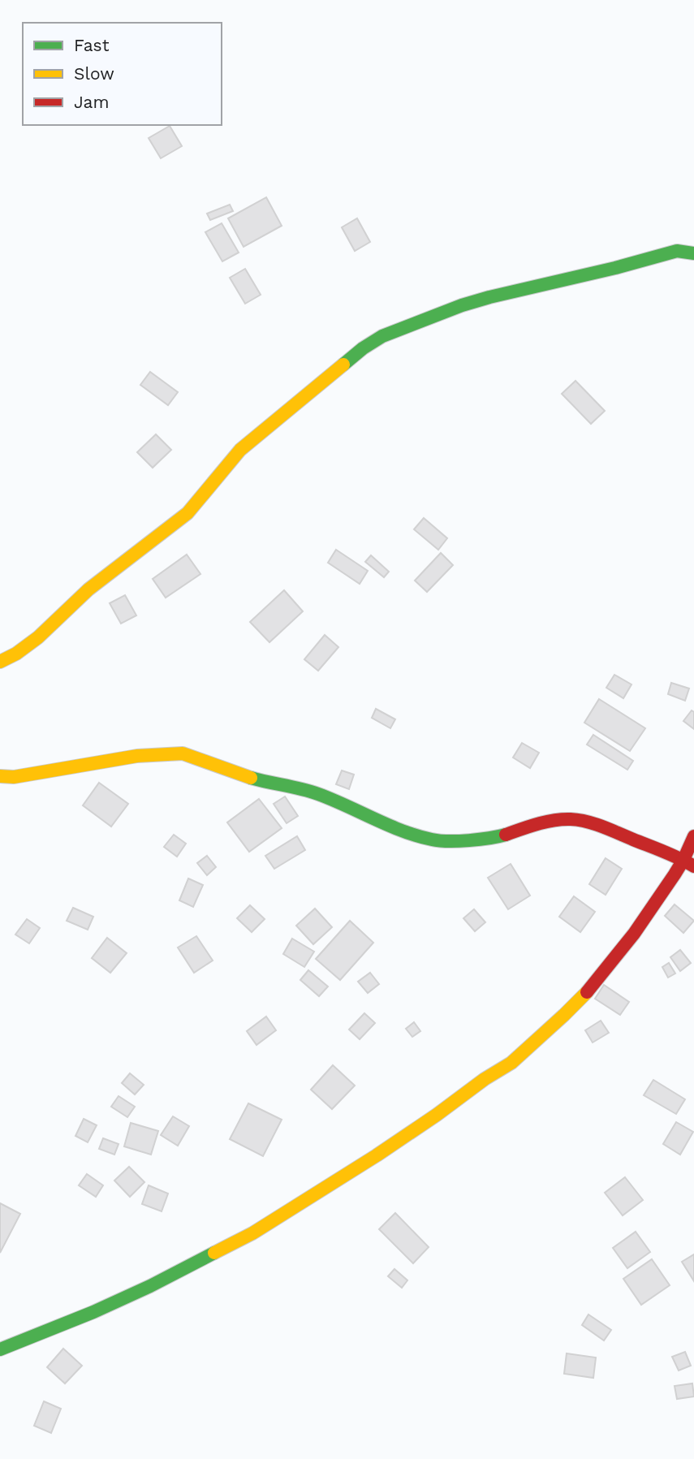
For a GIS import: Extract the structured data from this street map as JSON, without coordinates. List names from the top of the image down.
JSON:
{
  "legend": ["Fast", "Slow", "Jam"]
}
